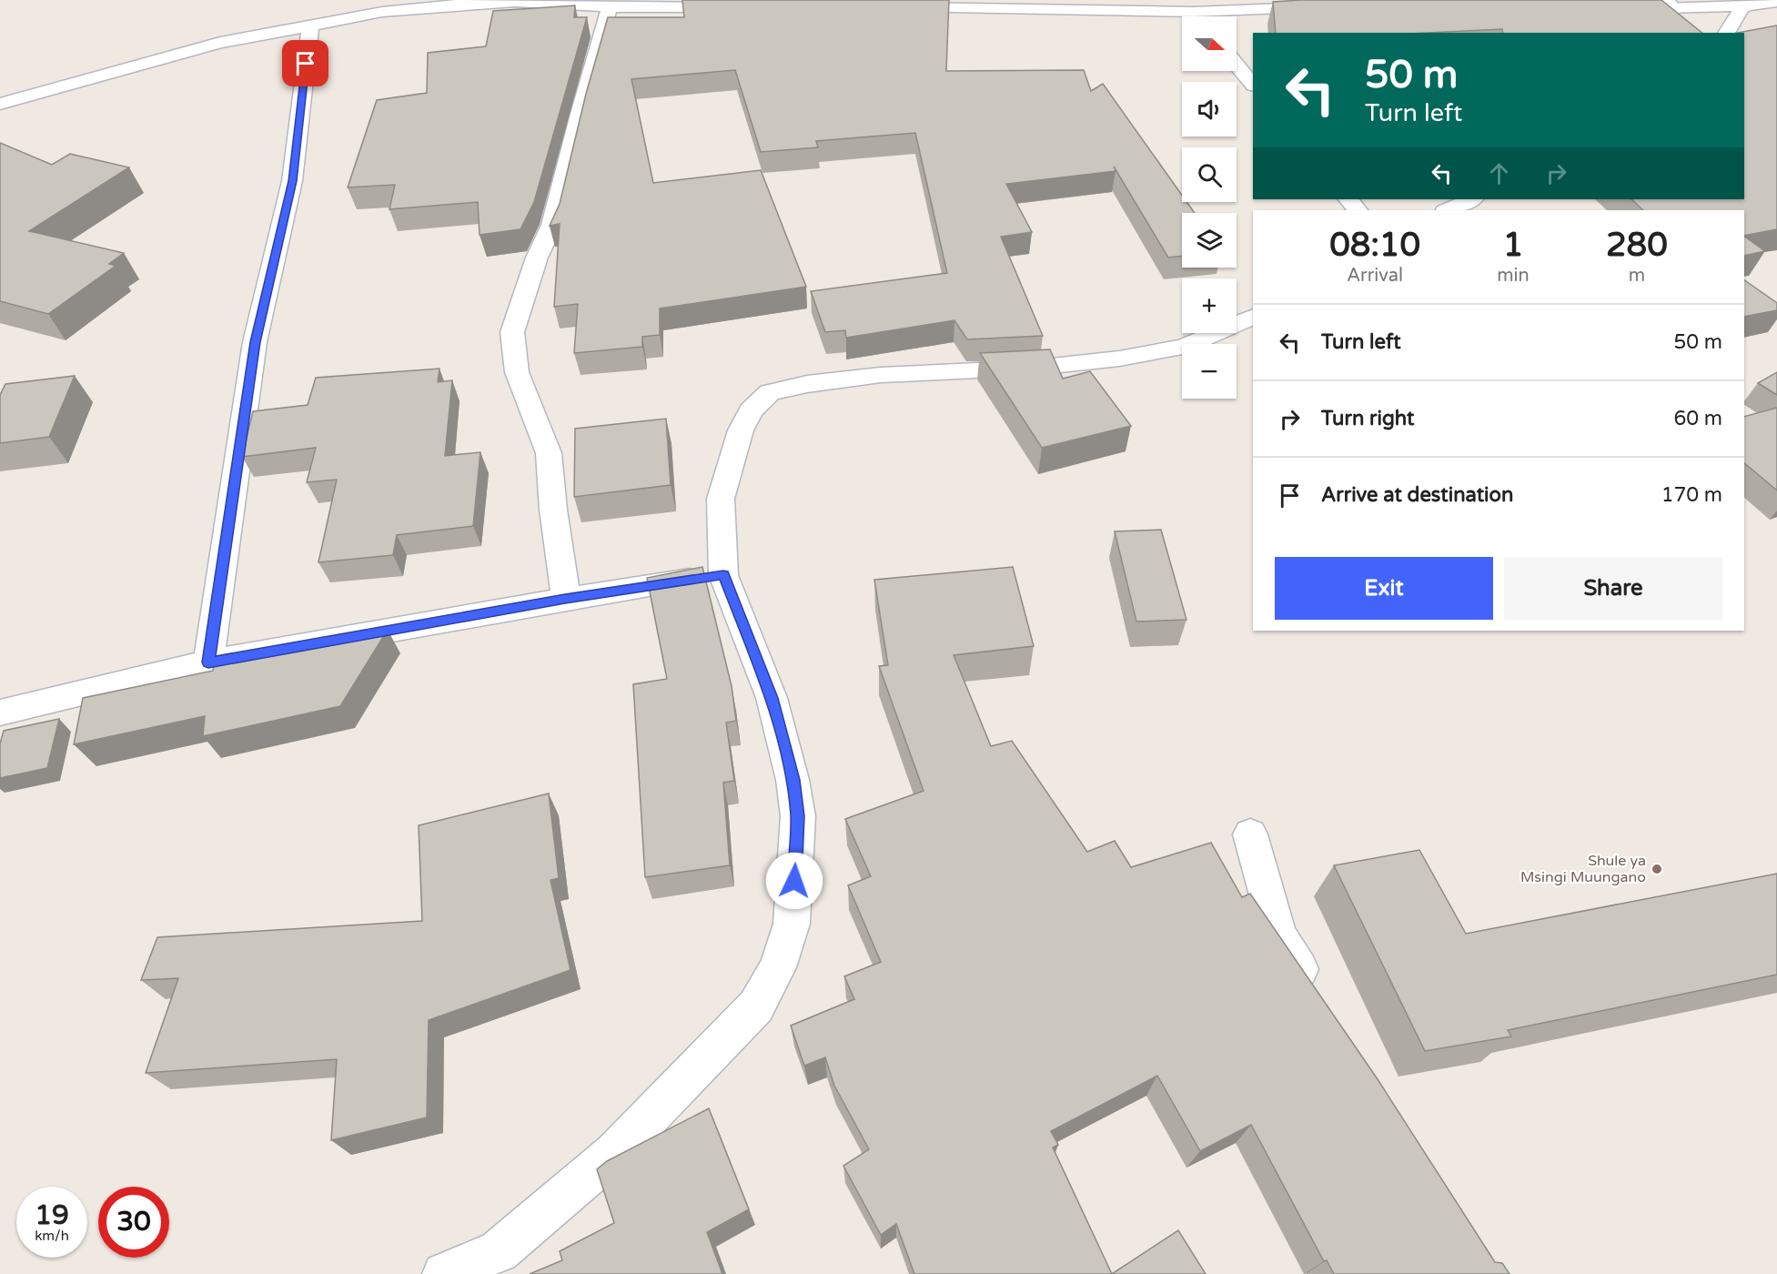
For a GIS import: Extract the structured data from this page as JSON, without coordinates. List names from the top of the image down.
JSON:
{
  "places": ["Shule ya Msingi Muungano"],
  "north": "right",
  "page": {
    "map_buttons": ["+", "−"],
    "turn": ["50 m", "Turn left"],
    "eta": [
      "08:10",
      "Arrival",
      "1",
      "min",
      "280",
      "m"
    ],
    "list": [
      {
        "name": "Turn left",
        "value": "50 m"
      },
      {
        "name": "Turn right",
        "value": "60 m"
      },
      {
        "name": "Arrive at destination",
        "value": "170 m"
      }
    ],
    "buttons": ["Exit", "Share"],
    "speed": "19 km/h",
    "limit": "30"
  }
}
